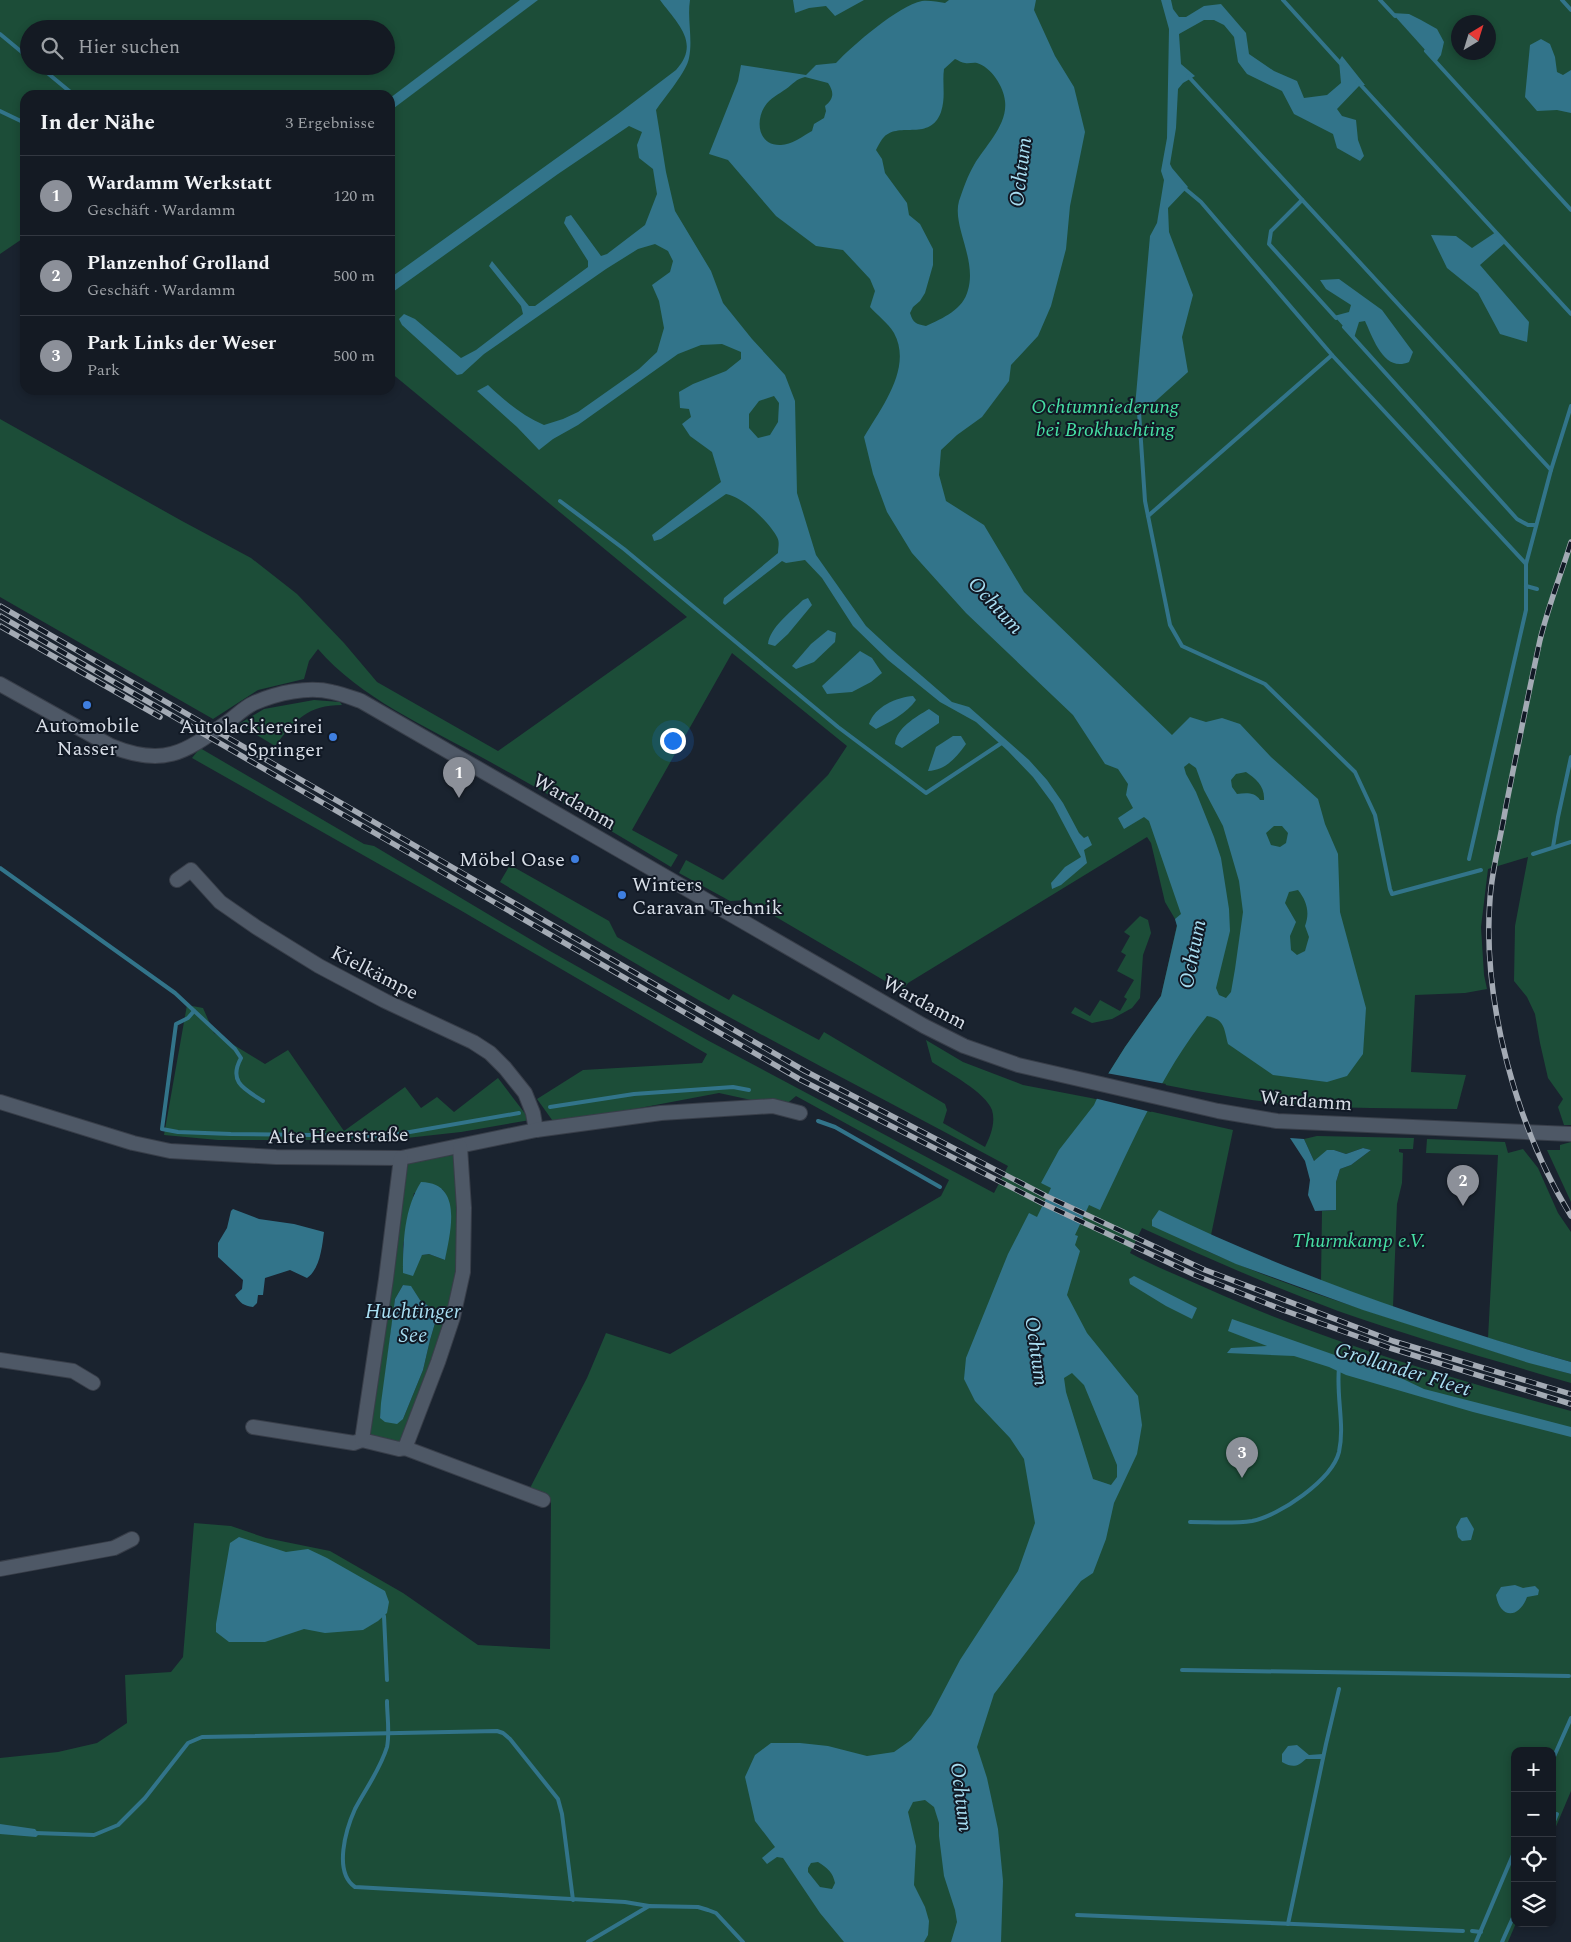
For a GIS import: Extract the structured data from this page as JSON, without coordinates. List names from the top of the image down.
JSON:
{
  "streets": {
    "street": ["Wardamm", "Kielkämpe", "Alte Heerstraße"]
  },
  "crossings": [
    ["Kielkämpe", "Alte Heerstraße"]
  ],
  "water": ["Ochtum", "Huchtinger See", "Grollander Fleet"],
  "parks": ["Ochtumniederung bei Brokhuchting", "Thurmkamp e.V."],
  "places": [
    "Automobile Nasser",
    "Autolackiereirei Springer",
    "Möbel Oase",
    "Winters Caravan Technik"
  ],
  "north": "top right",
  "page": {
    "search": "Hier suchen",
    "heading": ["In der Nähe", "3 Ergebnisse"],
    "list": [
      {
        "mark": "1",
        "name": "Wardamm Werkstatt",
        "note": "Geschäft · Wardamm",
        "value": "120 m"
      },
      {
        "mark": "2",
        "name": "Planzenhof Grolland",
        "note": "Geschäft · Wardamm",
        "value": "500 m"
      },
      {
        "mark": "3",
        "name": "Park Links der Weser",
        "note": "Park",
        "value": "500 m"
      }
    ],
    "pins": ["1", "2", "3"],
    "map_buttons": ["+", "−"]
  }
}
